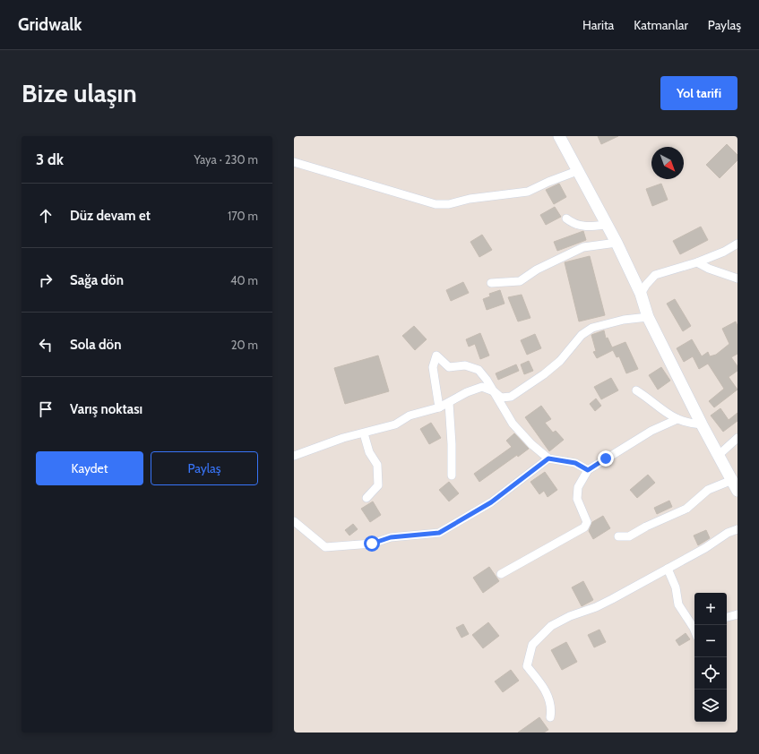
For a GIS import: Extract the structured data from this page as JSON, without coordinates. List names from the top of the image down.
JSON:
{
  "north": "bottom right",
  "page": {
    "header": "Gridwalk",
    "nav": ["Harita", "Katmanlar", "Paylaş"],
    "buttons": [
      "Yol tarifi",
      ["Kaydet", "Paylaş"]
    ],
    "title": "Bize ulaşın",
    "heading": ["3 dk", "Yaya · 230 m"],
    "list": [
      ["Düz devam et", "170 m"],
      ["Sağa dön", "40 m"],
      ["Sola dön", "20 m"],
      "Varış noktası"
    ],
    "map_buttons": ["+", "−"]
  }
}
